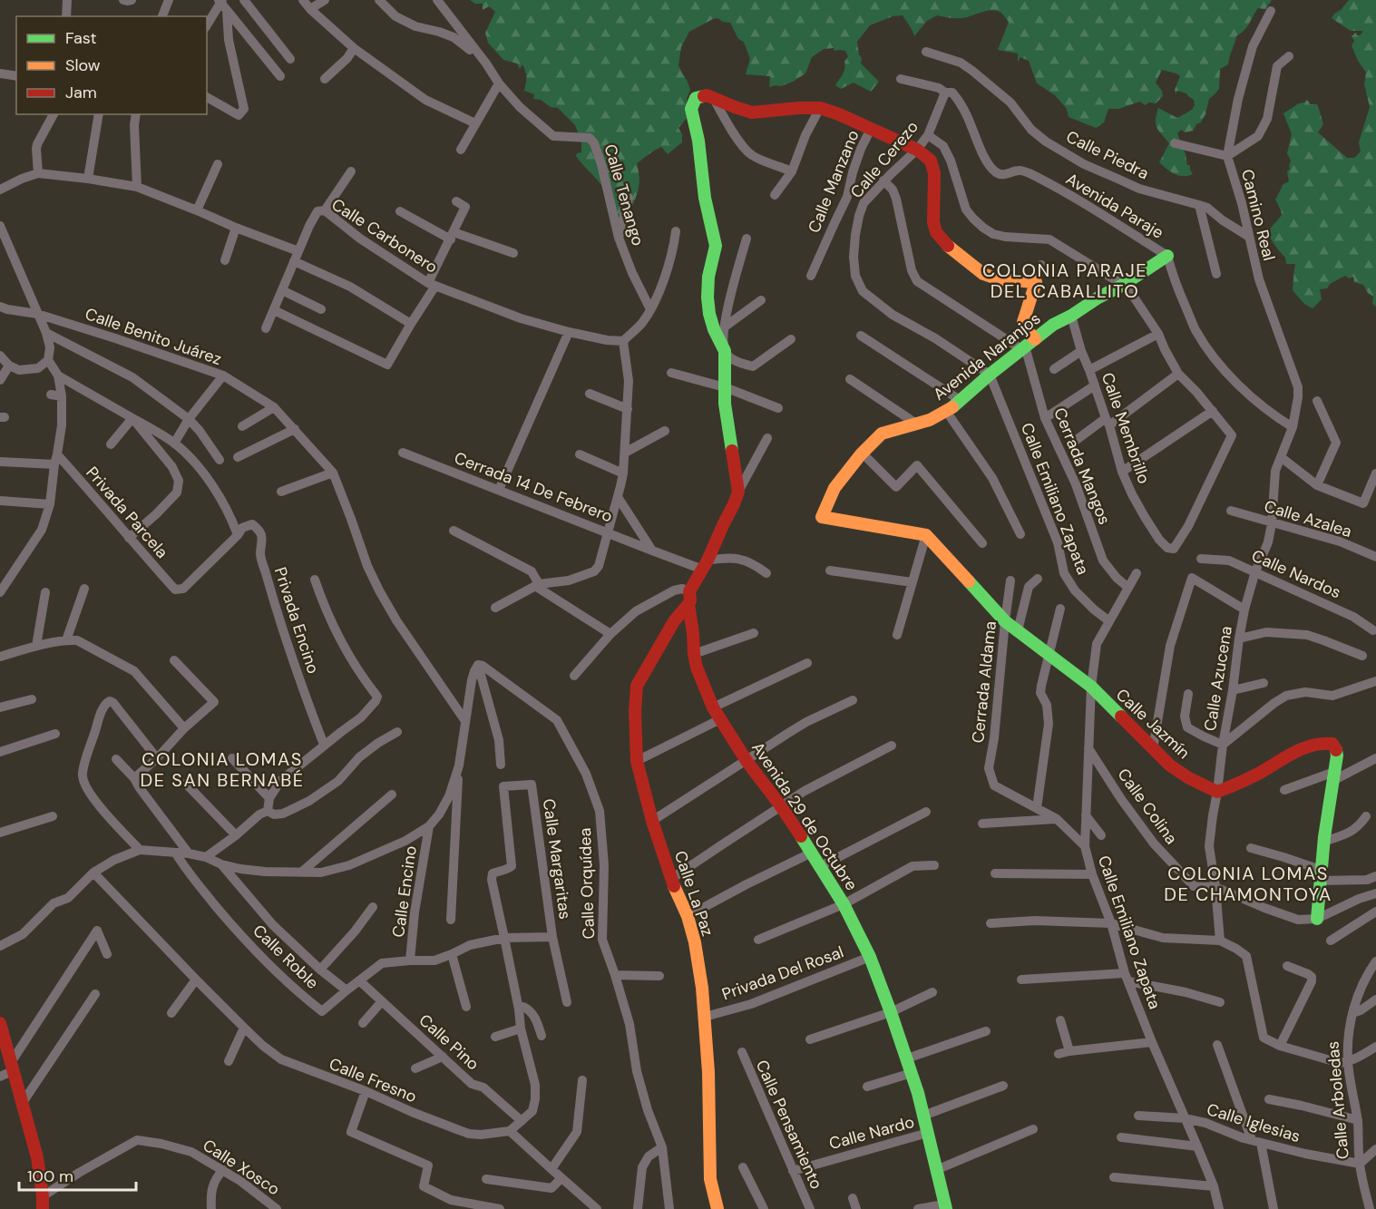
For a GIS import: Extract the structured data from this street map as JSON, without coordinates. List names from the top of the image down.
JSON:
{
  "streets": {
    "street": [
      "Calle Piedra",
      "Calle Cerezo",
      "Calle Manzano",
      "Calle Tenango",
      "Avenida Paraje",
      "Camino Real",
      "Calle Carbonero",
      "Calle Benito Juárez",
      "Avenida Naranjos",
      "Calle Membrillo",
      "Cerrada Mangos",
      "Cerrada 14 De Febrero",
      "Calle Emiliano Zapata",
      "Privada Parcela",
      "Calle Azalea",
      "Calle Nardos",
      "Privada Encino",
      "Calle Azucena",
      "Cerrada Aldama",
      "Calle Jazmín",
      "Calle Colina",
      "Avenida 29 de Octubre",
      "Calle Margaritas",
      "Calle Orquídea",
      "Calle Encino",
      "Calle La Paz",
      "Calle Roble",
      "Privada Del Rosal",
      "Calle Pino",
      "Calle Fresno",
      "Calle Arboledas",
      "Calle Iglesias",
      "Calle Pensamiento",
      "Calle Nardo",
      "Calle Xosco"
    ]
  },
  "crossings": [
    ["Calle Piedra", "Camino Real"],
    ["Calle Cerezo", "Avenida Paraje"],
    ["Calle Cerezo", "Avenida Naranjos"],
    ["Calle Cerezo", "Calle Emiliano Zapata"],
    ["Avenida Paraje", "Camino Real"],
    ["Avenida Paraje", "Avenida Naranjos"],
    ["Avenida Paraje", "Calle Azucena"],
    ["Camino Real", "Calle Azucena"],
    ["Avenida Naranjos", "Calle Membrillo"],
    ["Avenida Naranjos", "Cerrada Mangos"],
    ["Avenida Naranjos", "Calle Emiliano Zapata"],
    ["Avenida Naranjos", "Calle Jazmín"],
    ["Cerrada Mangos", "Calle Emiliano Zapata"],
    ["Cerrada 14 De Febrero", "Avenida 29 de Octubre"],
    ["Calle Emiliano Zapata", "Calle Jazmín"],
    ["Calle Emiliano Zapata", "Calle Colina"],
    ["Calle Emiliano Zapata", "Calle Iglesias"],
    ["Privada Parcela", "Privada Encino"],
    ["Calle Azalea", "Calle Azucena"],
    ["Calle Nardos", "Calle Azucena"],
    ["Calle Azucena", "Calle Jazmín"],
    ["Calle Azucena", "Calle Colina"],
    ["Cerrada Aldama", "Calle Jazmín"],
    ["Avenida 29 de Octubre", "Calle La Paz"],
    ["Avenida 29 de Octubre", "Privada Del Rosal"],
    ["Avenida 29 de Octubre", "Calle Nardo"],
    ["Calle Margaritas", "Calle Roble"],
    ["Calle Encino", "Calle Roble"],
    ["Calle La Paz", "Privada Del Rosal"],
    ["Calle Roble", "Calle Pino"],
    ["Calle Arboledas", "Calle Iglesias"],
    ["Calle Pensamiento", "Calle Nardo"]
  ],
  "districts": ["COLONIA PARAJE DEL CABALLITO", "COLONIA LOMAS DE SAN BERNABÉ", "COLONIA LOMAS DE CHAMONTOYA"],
  "legend": ["Fast", "Slow", "Jam"],
  "scale_bar": "100 m"
}
